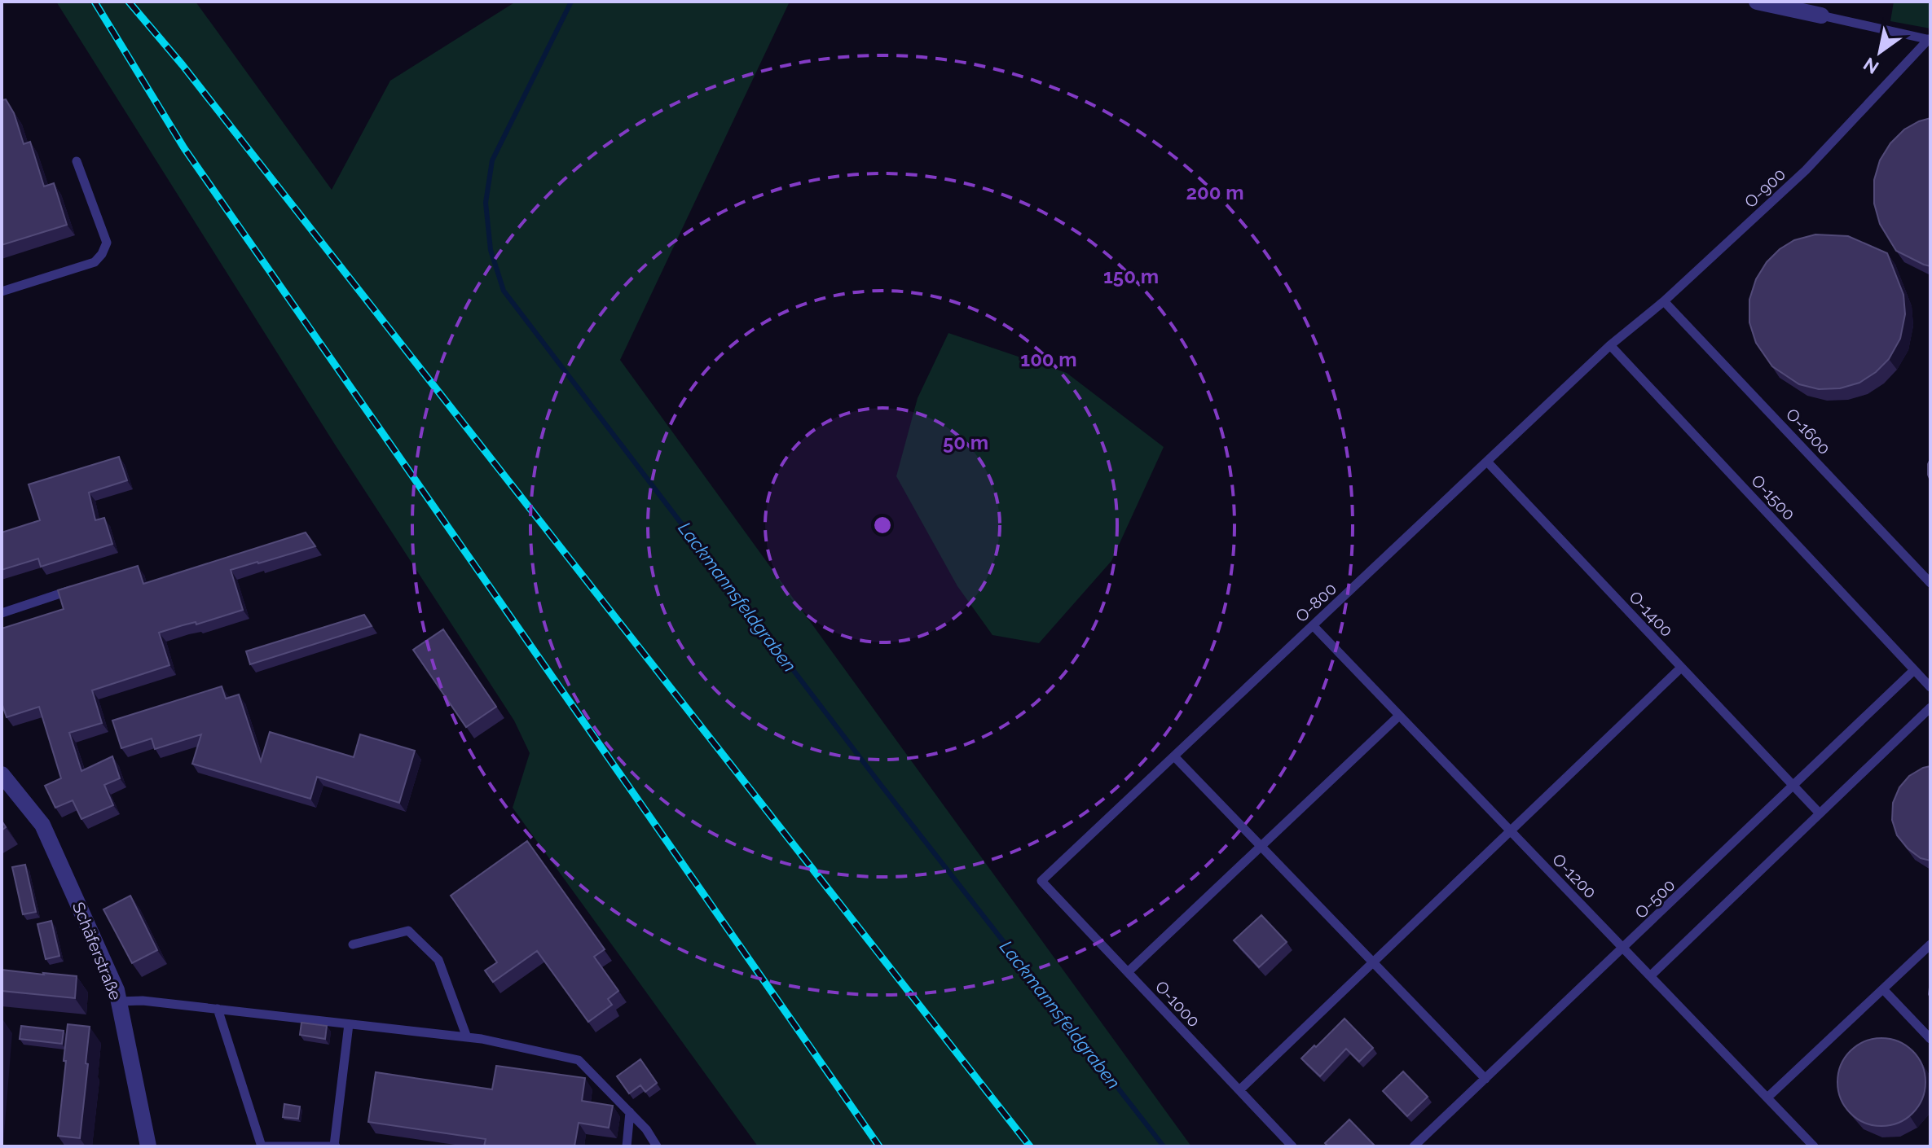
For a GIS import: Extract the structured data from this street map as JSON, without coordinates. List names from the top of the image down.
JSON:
{
  "streets": {
    "street": ["Schäferstraße"],
    "lane": [
      "O-900",
      "O-1600",
      "O-1500",
      "O-800",
      "O-1400",
      "O-1200",
      "O-500",
      "O-1000"
    ]
  },
  "crossings": [
    ["O-900", "O-1600"],
    ["O-900", "O-1500"],
    ["O-900", "O-800"],
    ["O-1500", "O-800"],
    ["O-1500", "O-500"],
    ["O-800", "O-1400"],
    ["O-800", "O-1200"],
    ["O-800", "O-1000"],
    ["O-1400", "O-500"],
    ["O-1200", "O-500"]
  ],
  "water": ["Lackmannsfeldgraben"],
  "north": "bottom left",
  "rings": [
    "200 m",
    "150 m",
    "100 m",
    "50 m"
  ]
}
